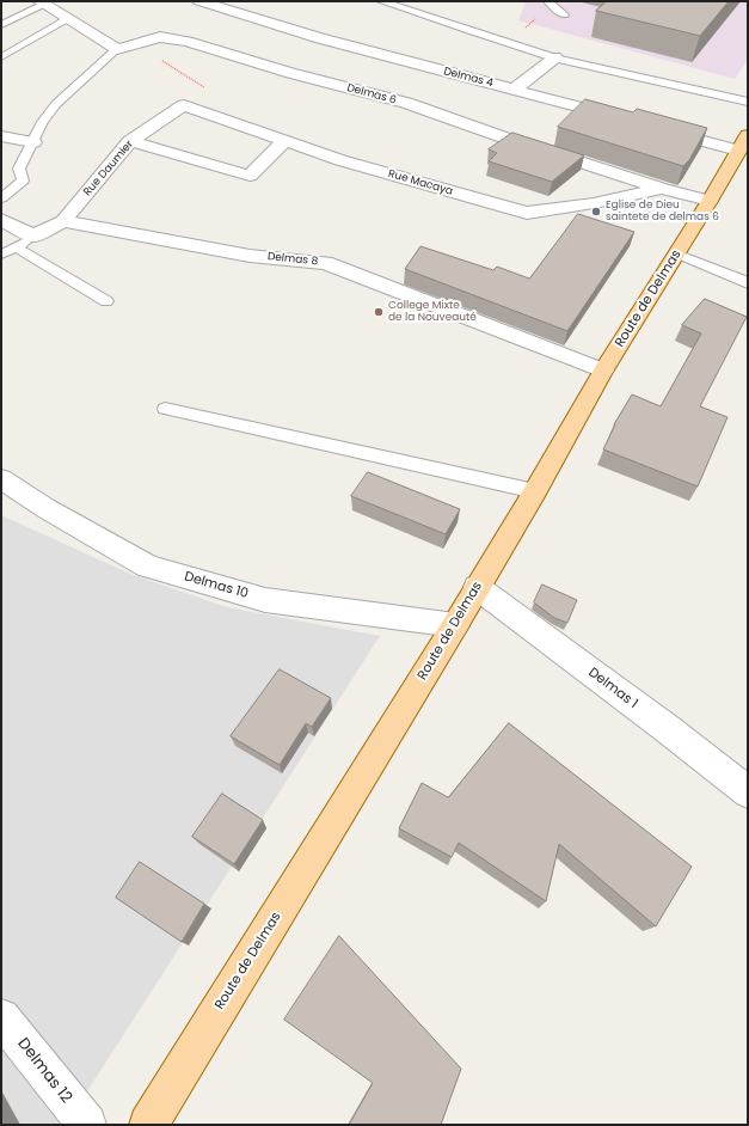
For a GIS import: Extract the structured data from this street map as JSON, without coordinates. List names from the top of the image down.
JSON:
{
  "streets": {
    "main road": ["Route de Delmas"],
    "street": [
      "Delmas 4",
      "Delmas 6",
      "Rue Daumier",
      "Rue Macaya",
      "Delmas 8",
      "Delmas 10",
      "Delmas 1",
      "Delmas 12"
    ]
  },
  "crossings": [
    ["Delmas 6", "Rue Macaya"],
    ["Delmas 6", "Route de Delmas"],
    ["Rue Daumier", "Rue Macaya"],
    ["Rue Daumier", "Delmas 8"],
    ["Delmas 8", "Route de Delmas"],
    ["Route de Delmas", "Delmas 10"],
    ["Route de Delmas", "Delmas 1"]
  ],
  "places": ["Eglise de Dieu saintete de delmas 6", "College Mixte de la Nouveauté"]
}
